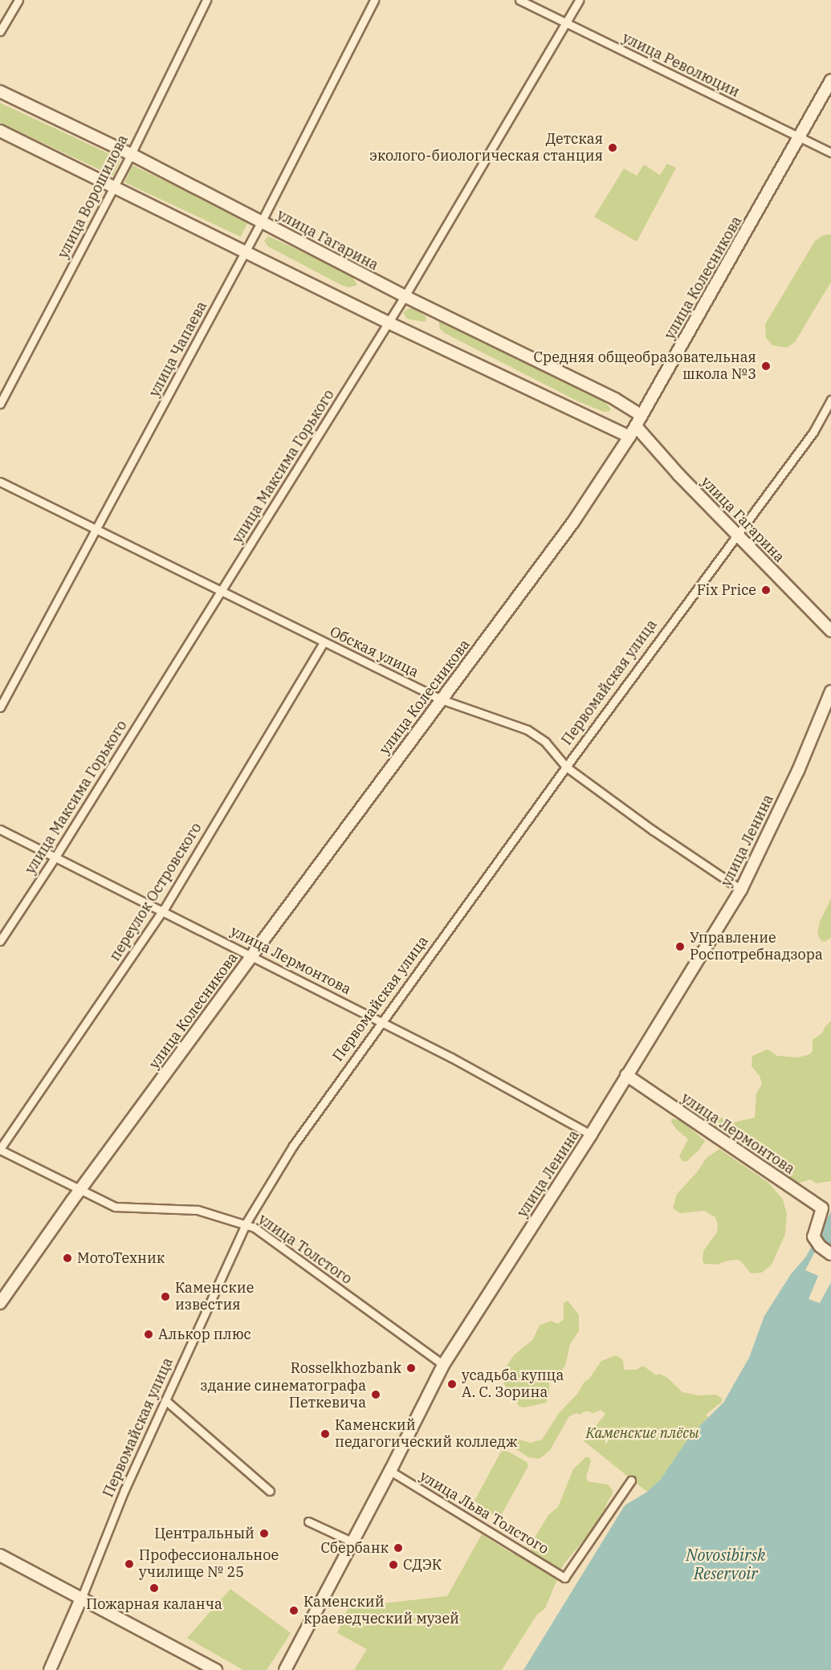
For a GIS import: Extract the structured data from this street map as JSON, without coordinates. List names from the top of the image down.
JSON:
{
  "streets": {
    "street": [
      "улица Революции",
      "улица Ворошилова",
      "улица Гагарина",
      "улица Колесникова",
      "улица Чапаева",
      "улица Максима Горького",
      "Обская улица",
      "Первомайская улица",
      "улица Ленина",
      "переулок Островского",
      "улица Лермонтова",
      "улица Толстого",
      "улица Льва Толстого"
    ]
  },
  "crossings": [
    ["улица Революции", "улица Колесникова"],
    ["улица Революции", "улица Максима Горького"],
    ["улица Ворошилова", "улица Гагарина"],
    ["улица Гагарина", "улица Колесникова"],
    ["улица Гагарина", "улица Чапаева"],
    ["улица Гагарина", "улица Максима Горького"],
    ["улица Гагарина", "Первомайская улица"],
    ["улица Колесникова", "Обская улица"],
    ["улица Колесникова", "улица Лермонтова"],
    ["улица Колесникова", "улица Толстого"],
    ["улица Чапаева", "Обская улица"],
    ["улица Максима Горького", "Обская улица"],
    ["улица Максима Горького", "улица Лермонтова"],
    ["Обская улица", "Первомайская улица"],
    ["Обская улица", "улица Ленина"],
    ["Обская улица", "переулок Островского"],
    ["Первомайская улица", "улица Лермонтова"],
    ["Первомайская улица", "улица Толстого"],
    ["улица Ленина", "улица Лермонтова"],
    ["улица Ленина", "улица Толстого"],
    ["улица Ленина", "улица Льва Толстого"],
    ["переулок Островского", "улица Лермонтова"],
    ["переулок Островского", "улица Толстого"]
  ],
  "water": ["Novosibirsk Reservoir"],
  "parks": ["Каменские плёсы"],
  "places": [
    "Детская эколого-биологическая станция",
    "Средняя общеобразовательная школа №3",
    "Fix Price",
    "Управление Роспотребнадзора",
    "МотоТехник",
    "Каменские известия",
    "Алькор плюс",
    "Rosselkhozbank",
    "усадьба купца А. С. Зорина",
    "здание синематографа Петкевича",
    "Каменский педагогический колледж",
    "Центральный",
    "Сбербанк",
    "Профессиональное училище № 25",
    "СДЭК",
    "Пожарная каланча",
    "Каменский краеведческий музей"
  ]
}
